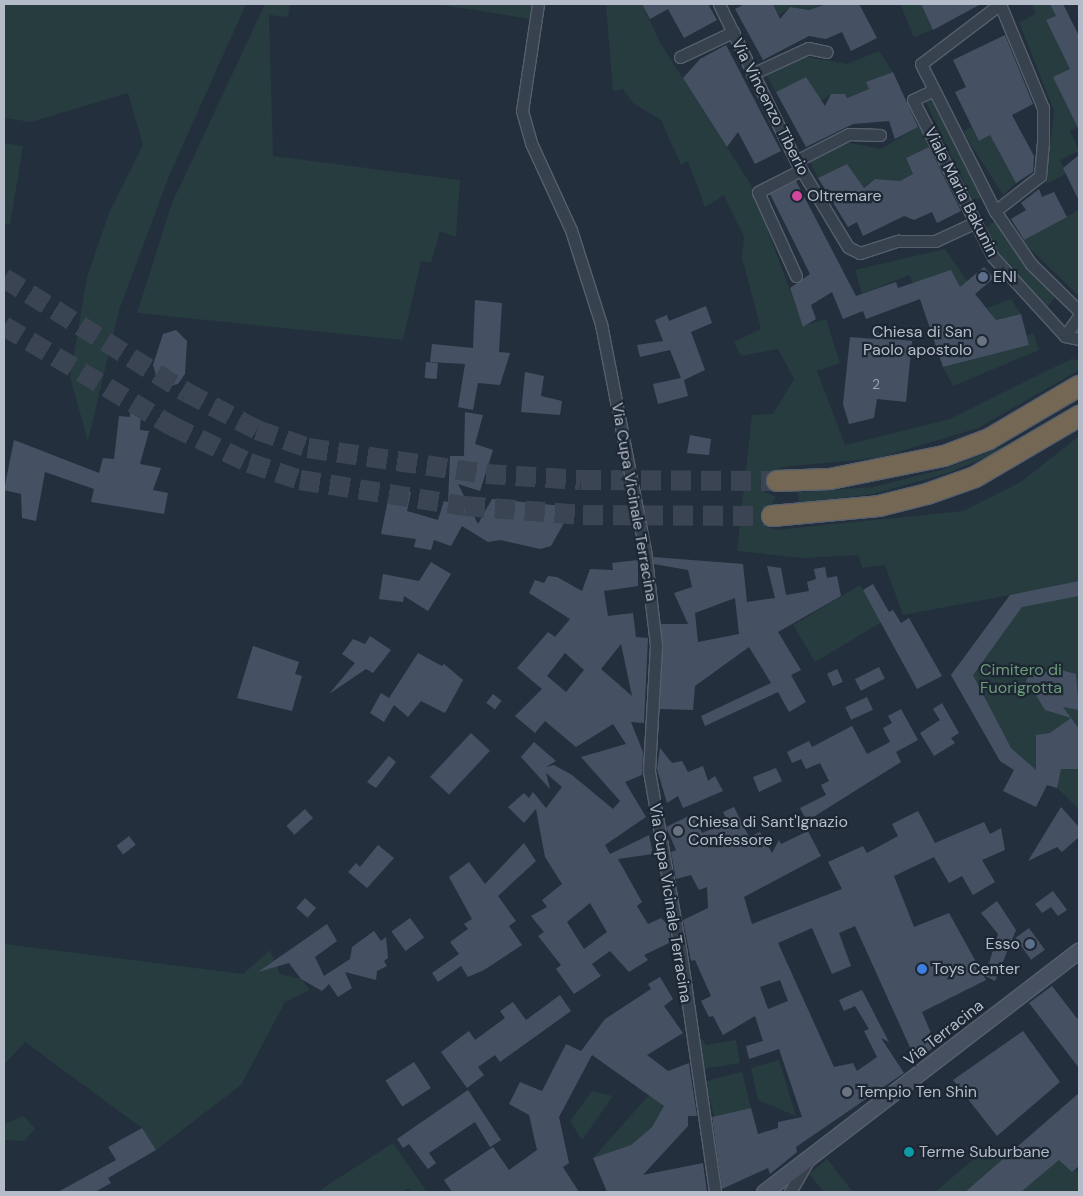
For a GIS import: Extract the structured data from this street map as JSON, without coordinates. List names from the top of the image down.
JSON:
{
  "streets": {
    "main road": ["Via Terracina"],
    "street": ["Via Vincenzo Tiberio", "Viale Maria Bakunin", "Via Cupa Vicinale Terracina"]
  },
  "crossings": [
    ["Via Vincenzo Tiberio", "Viale Maria Bakunin"]
  ],
  "parks": ["Cimitero di Fuorigrotta"],
  "places": [
    "Oltremare",
    "ENI",
    "Chiesa di San Paolo apostolo",
    "Chiesa di Sant'Ignazio Confessore",
    "Esso",
    "Toys Center",
    "Tempio Ten Shin",
    "Terme Suburbane"
  ],
  "house_numbers": ["2"]
}
